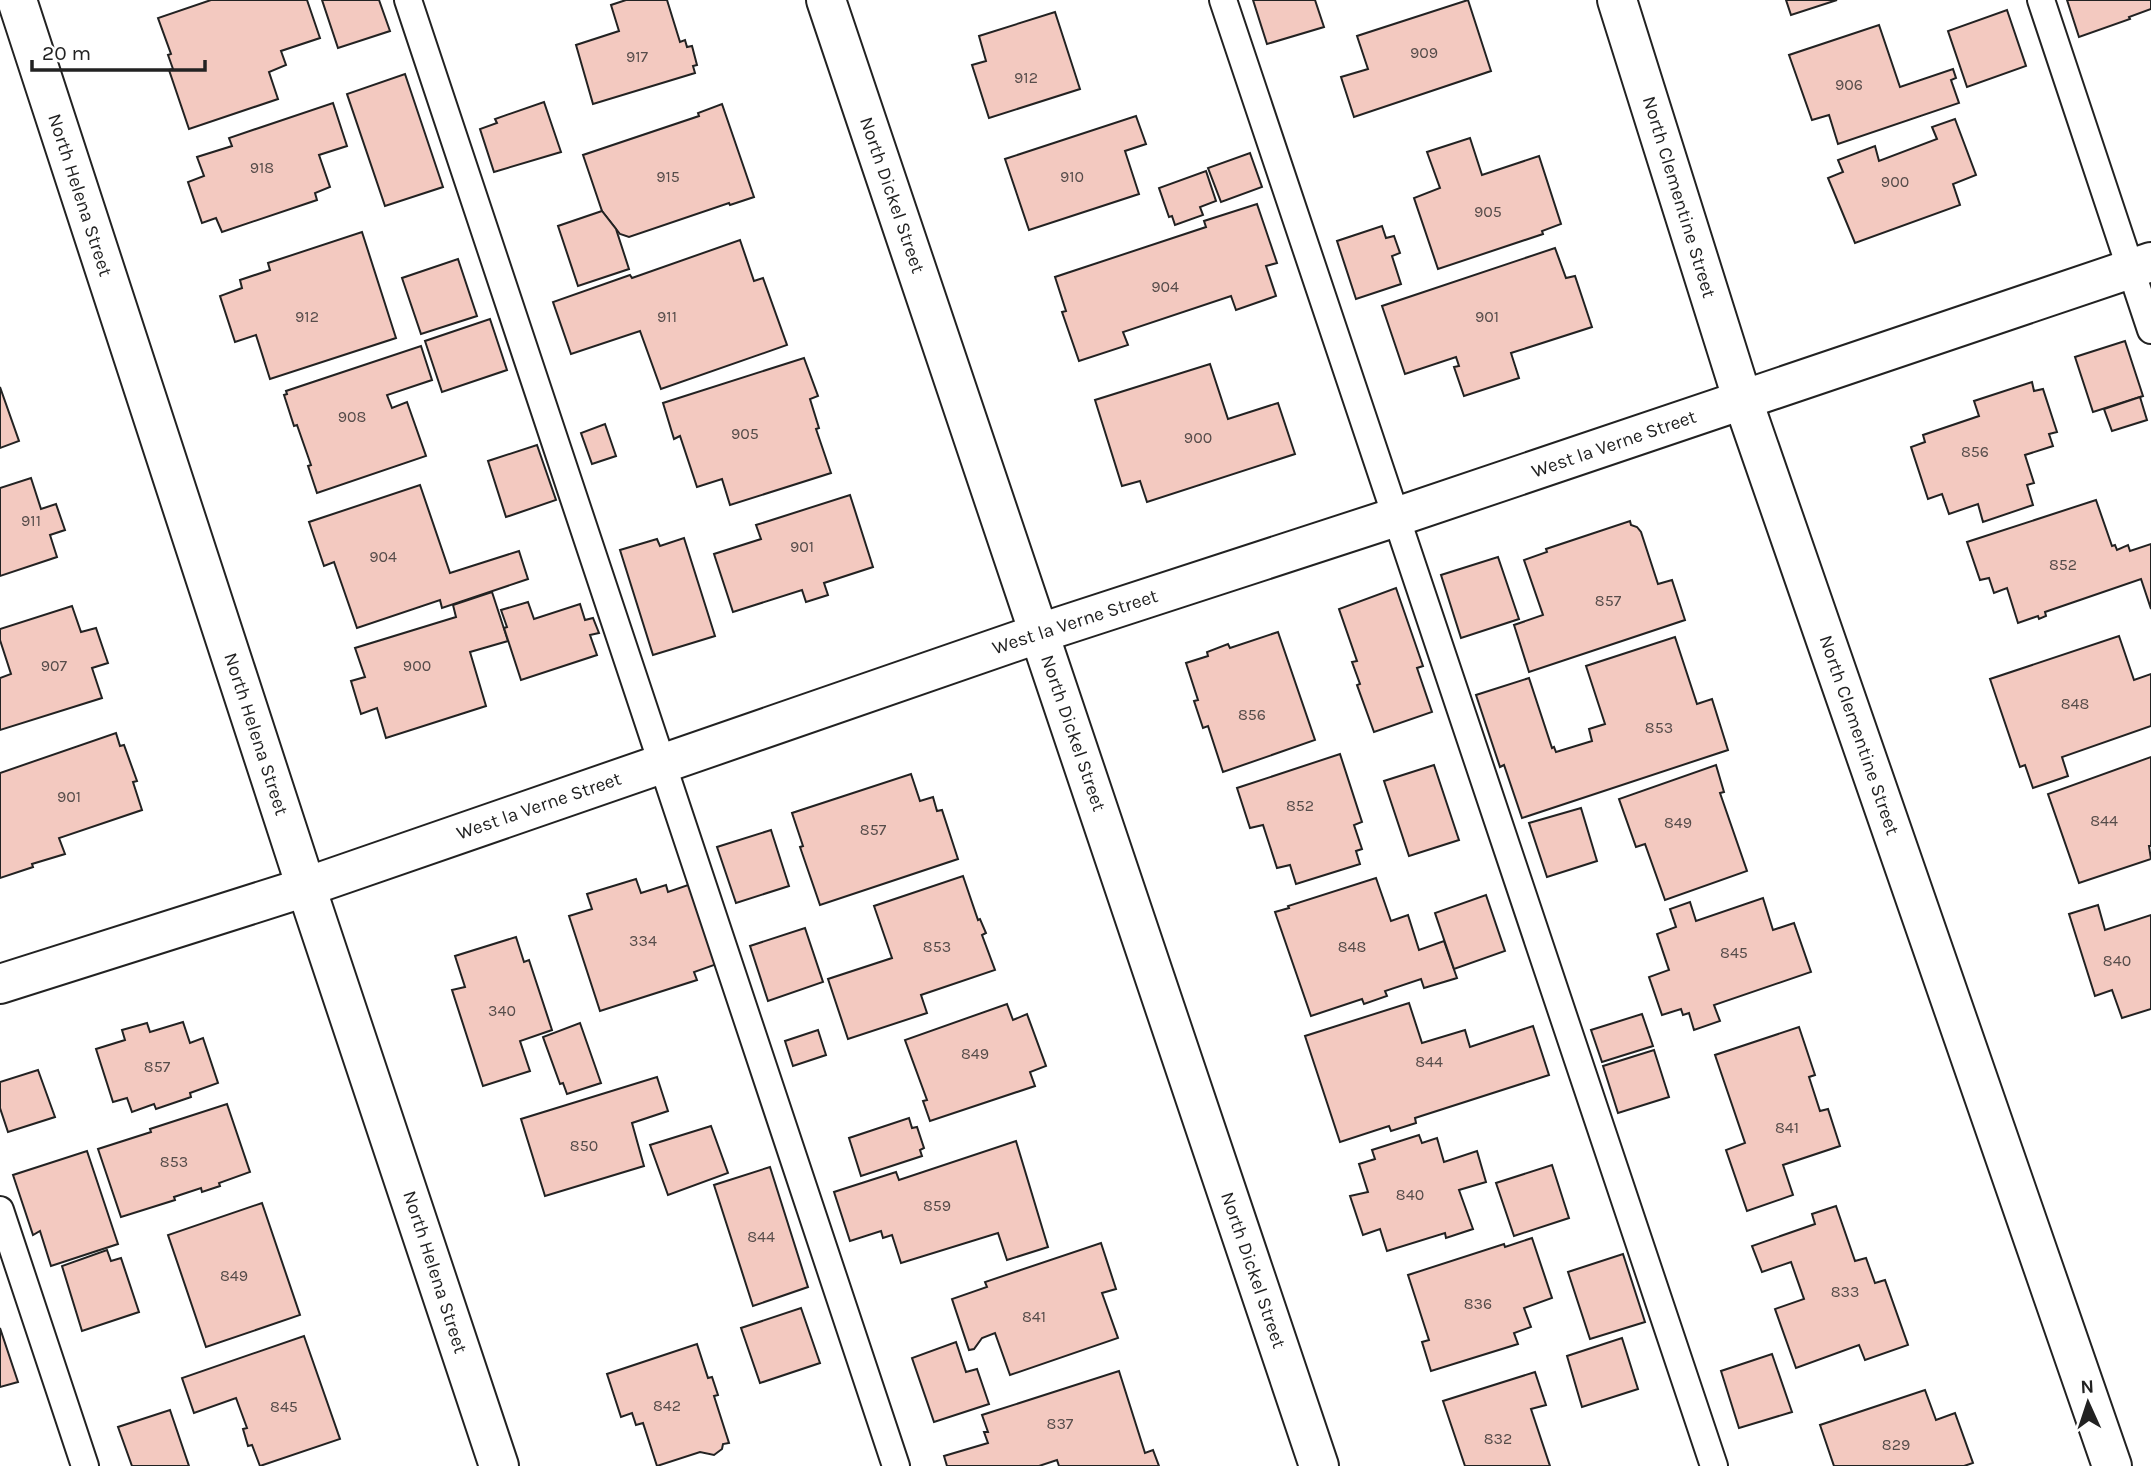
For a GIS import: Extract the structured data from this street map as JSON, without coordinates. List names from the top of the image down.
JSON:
{
  "streets": {
    "street": [
      "North Helena Street",
      "North Dickel Street",
      "North Clementine Street",
      "West la Verne Street"
    ]
  },
  "crossings": [
    ["North Helena Street", "West la Verne Street"],
    ["North Dickel Street", "West la Verne Street"],
    ["North Clementine Street", "West la Verne Street"]
  ],
  "house_numbers": [
    "909",
    "917",
    "912",
    "906",
    "918",
    "915",
    "910",
    "900",
    "905",
    "904",
    "912",
    "911",
    "901",
    "908",
    "905",
    "900",
    "856",
    "911",
    "901",
    "904",
    "852",
    "857",
    "907",
    "900",
    "848",
    "856",
    "853",
    "901",
    "852",
    "844",
    "849",
    "857",
    "334",
    "853",
    "848",
    "845",
    "840",
    "340",
    "849",
    "844",
    "857",
    "841",
    "850",
    "853",
    "840",
    "859",
    "844",
    "849",
    "833",
    "836",
    "841",
    "842",
    "845",
    "837",
    "832",
    "829"
  ],
  "scale_bar": "20 m",
  "north": "top"
}
